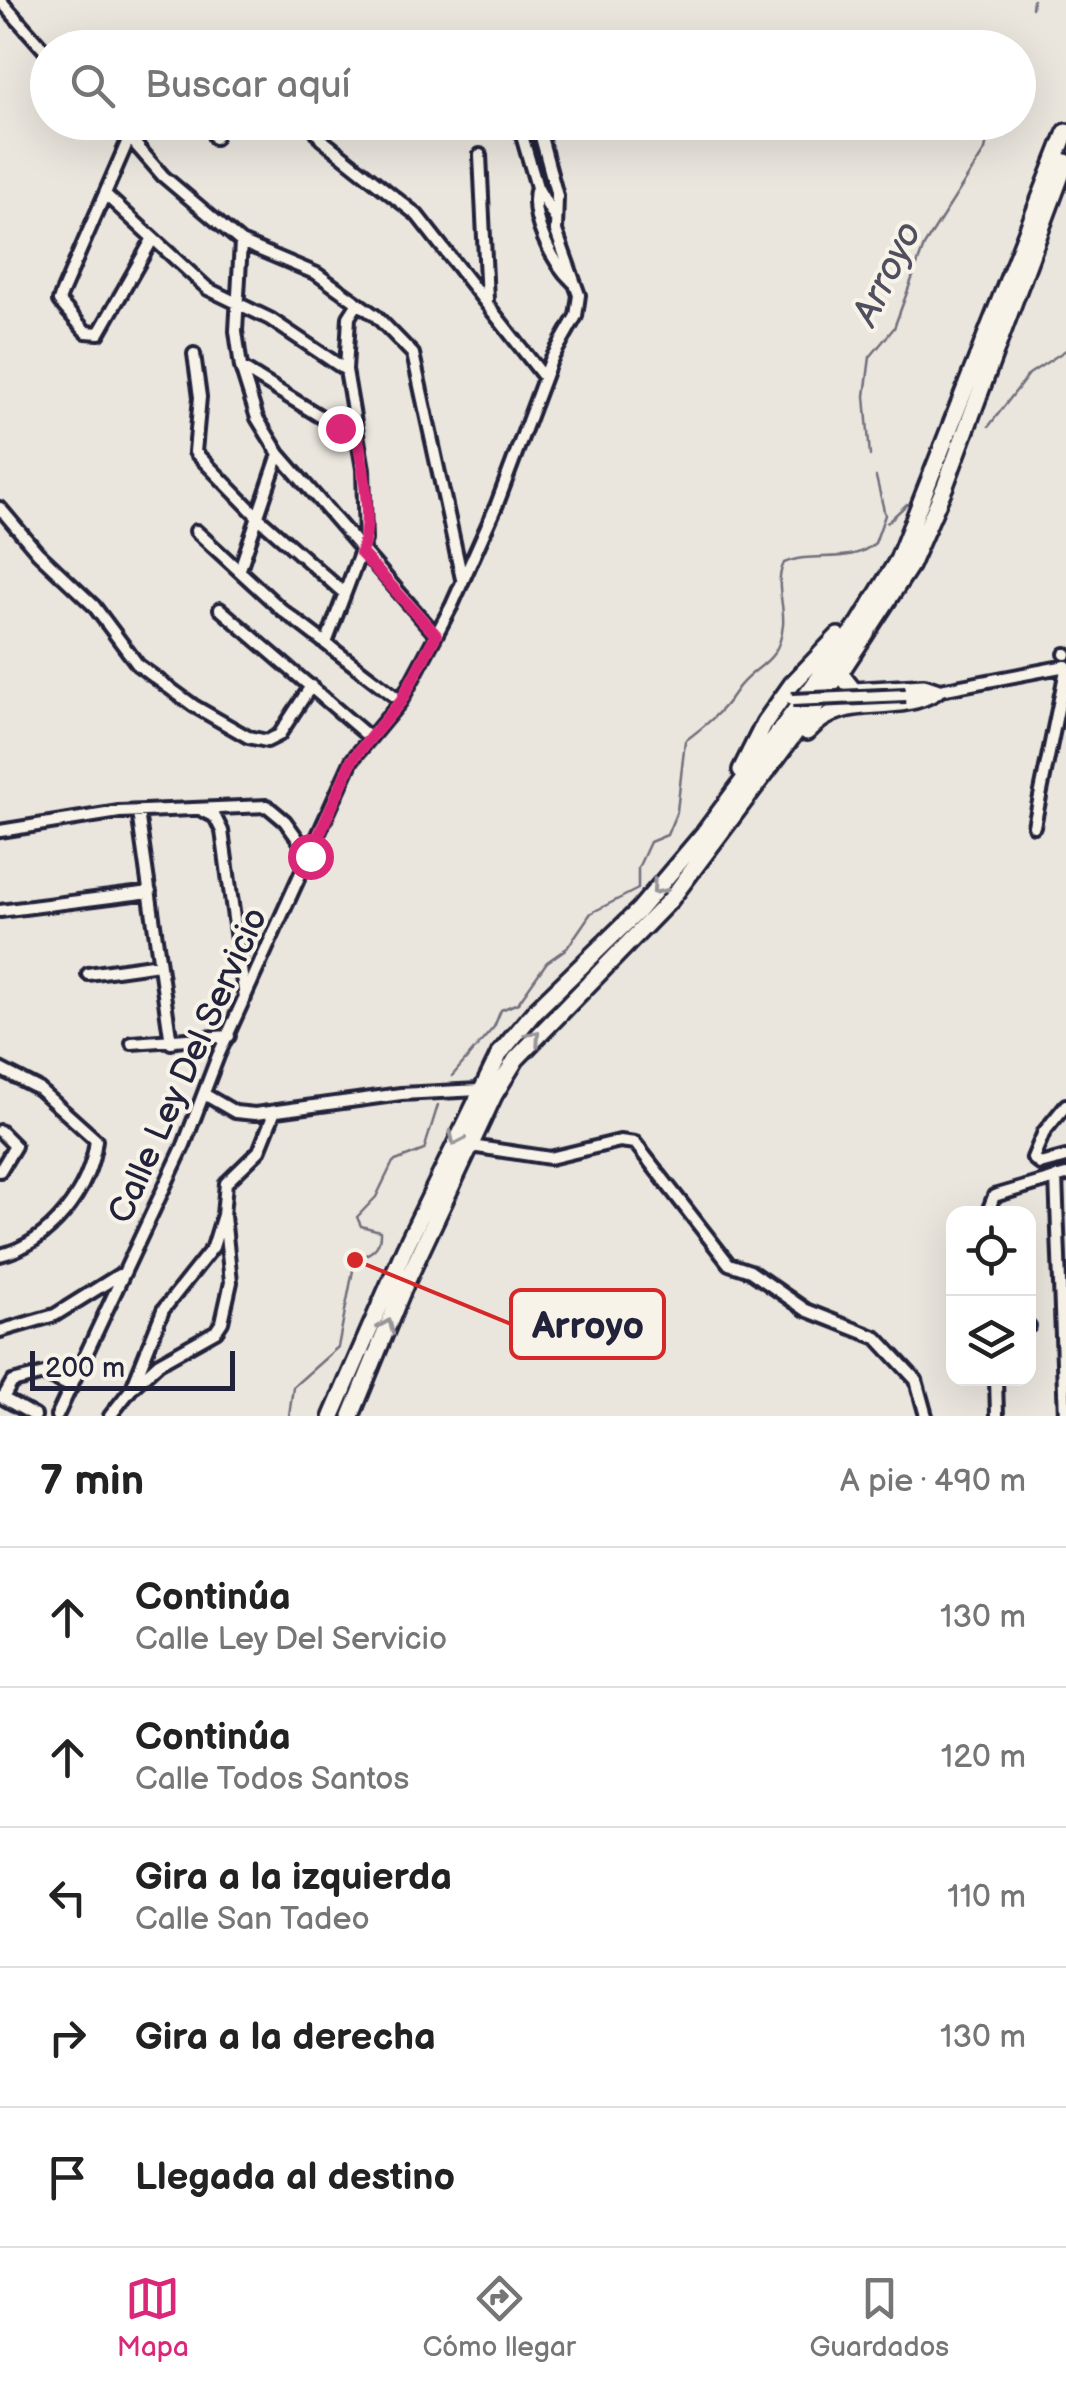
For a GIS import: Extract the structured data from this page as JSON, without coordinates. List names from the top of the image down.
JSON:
{
  "streets": {
    "street": ["Calle Ley Del Servicio"]
  },
  "water": ["Arroyo"],
  "places": ["Arroyo"],
  "scale_bar": "200 m",
  "page": {
    "search": "Buscar aquí",
    "scale": "200 m",
    "heading": ["7 min", "A pie · 490 m"],
    "list": [
      ["Continúa", "Calle Ley Del Servicio", "130 m"],
      ["Continúa", "Calle Todos Santos", "120 m"],
      ["Gira a la izquierda", "Calle San Tadeo", "110 m"],
      ["Gira a la derecha", "130 m"],
      "Llegada al destino"
    ],
    "nav": ["Mapa", "Cómo llegar", "Guardados"]
  }
}
